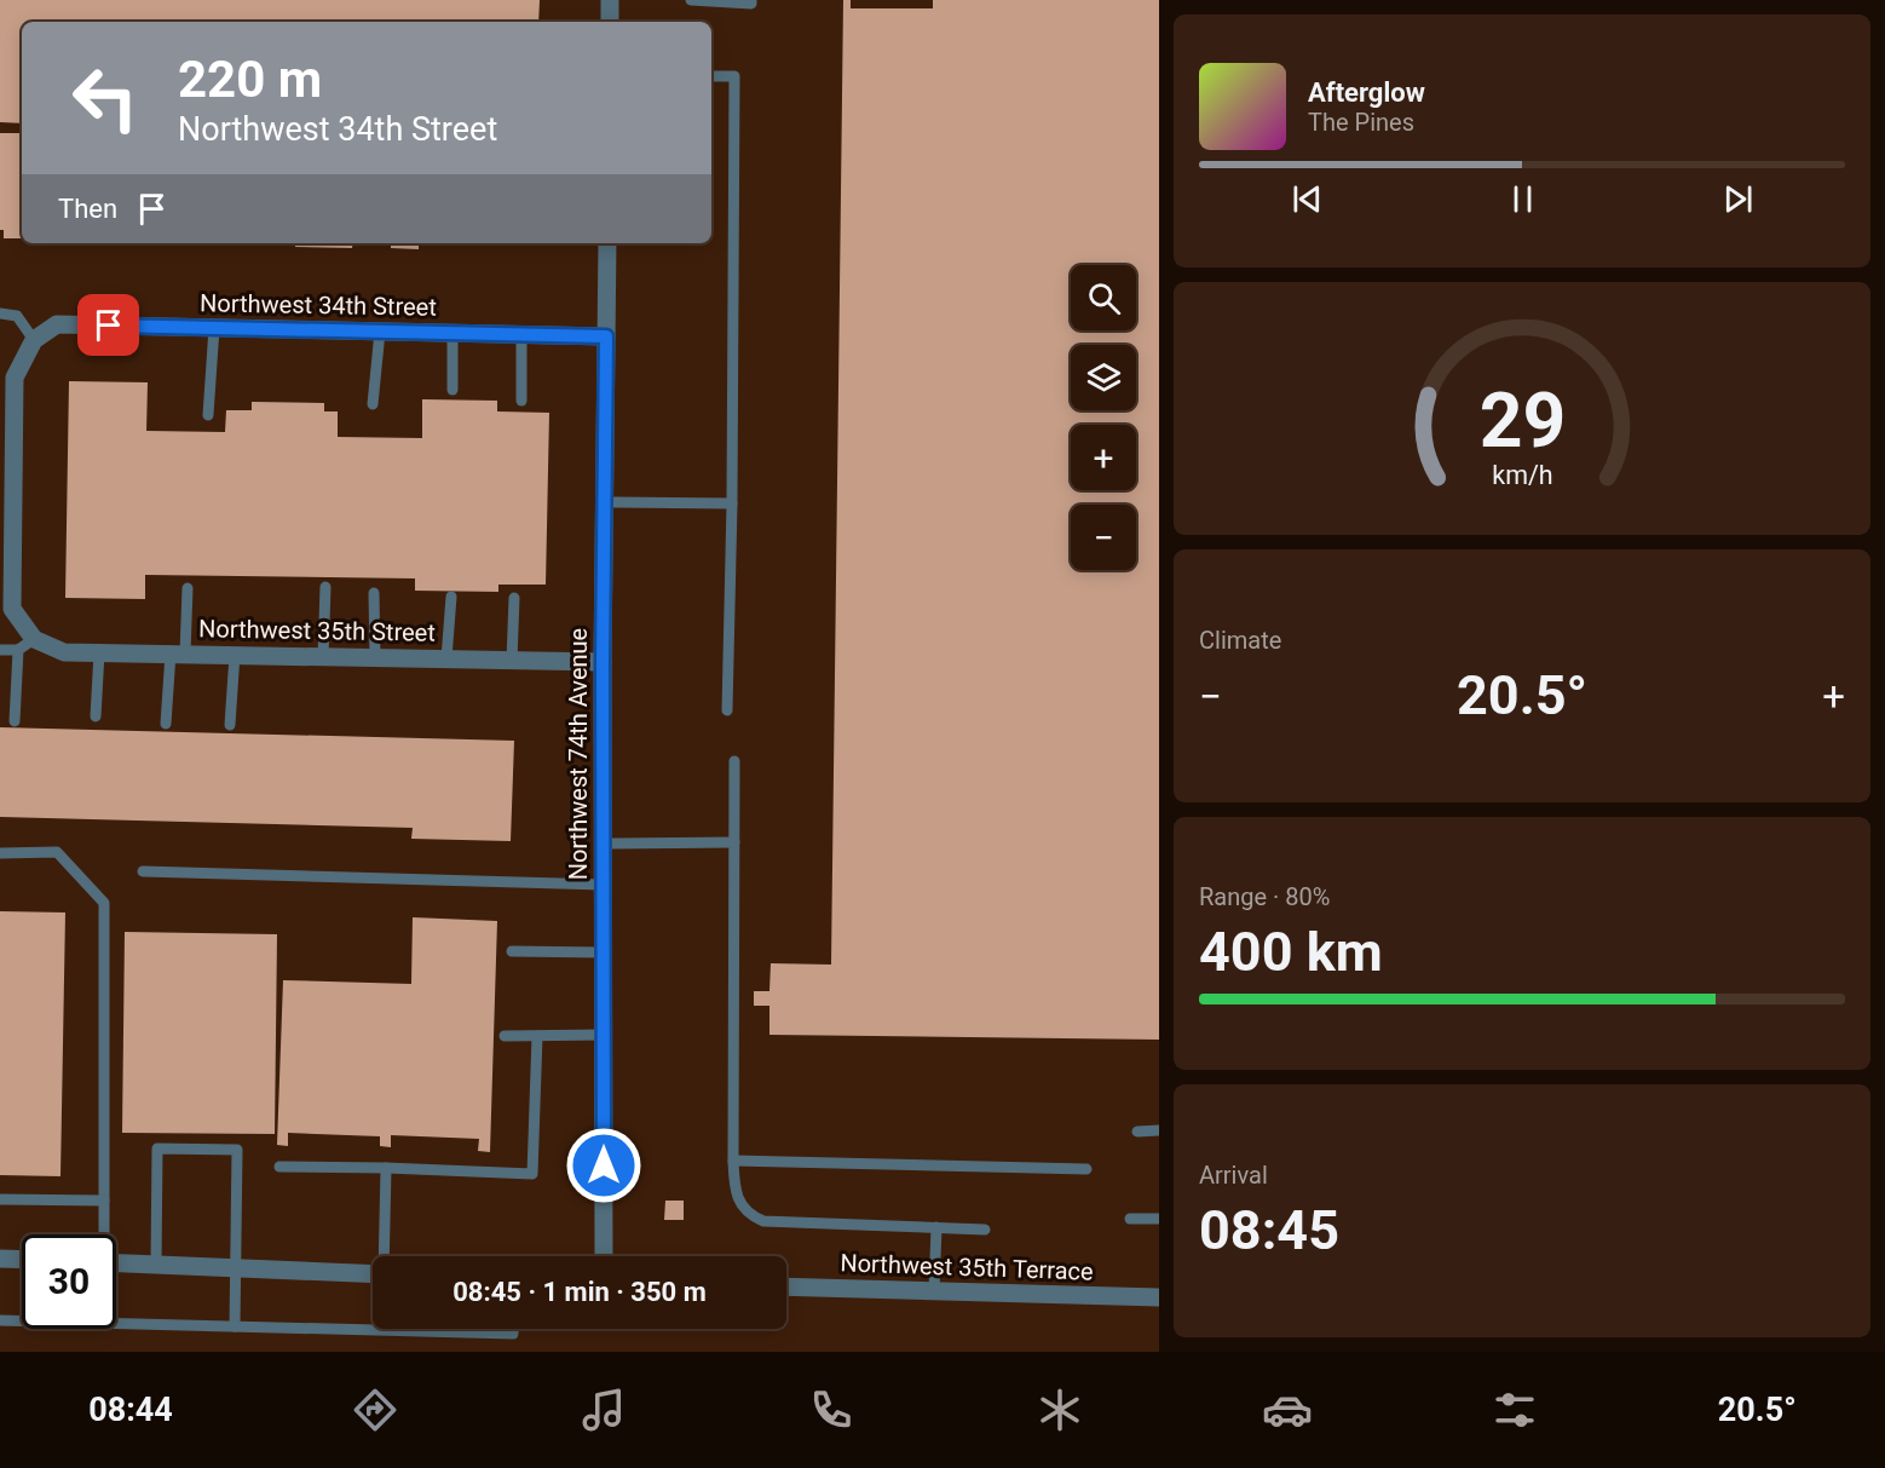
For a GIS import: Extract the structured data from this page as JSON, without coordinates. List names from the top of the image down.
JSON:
{
  "streets": {
    "street": [
      "Northwest 34th Street",
      "Northwest 35th Street",
      "Northwest 74th Avenue",
      "Northwest 35th Terrace"
    ]
  },
  "crossings": [
    ["Northwest 34th Street", "Northwest 74th Avenue"],
    ["Northwest 35th Street", "Northwest 74th Avenue"]
  ],
  "page": {
    "turn": ["220 m", "Northwest 34th Street"],
    "song": ["Afterglow", "The Pines"],
    "then": "Then",
    "map_buttons": ["+", "−"],
    "tile": [
      "Climate",
      ["Range · 80%", "400 km"],
      ["Arrival", "08:45"]
    ],
    "heat": ["−", "20.5°", "+"],
    "limit": "30",
    "trip": "08:45 · 1 min · 350 m",
    "tabs": ["08:44", "20.5°"],
    "gauge": ["29", "km/h"]
  }
}
